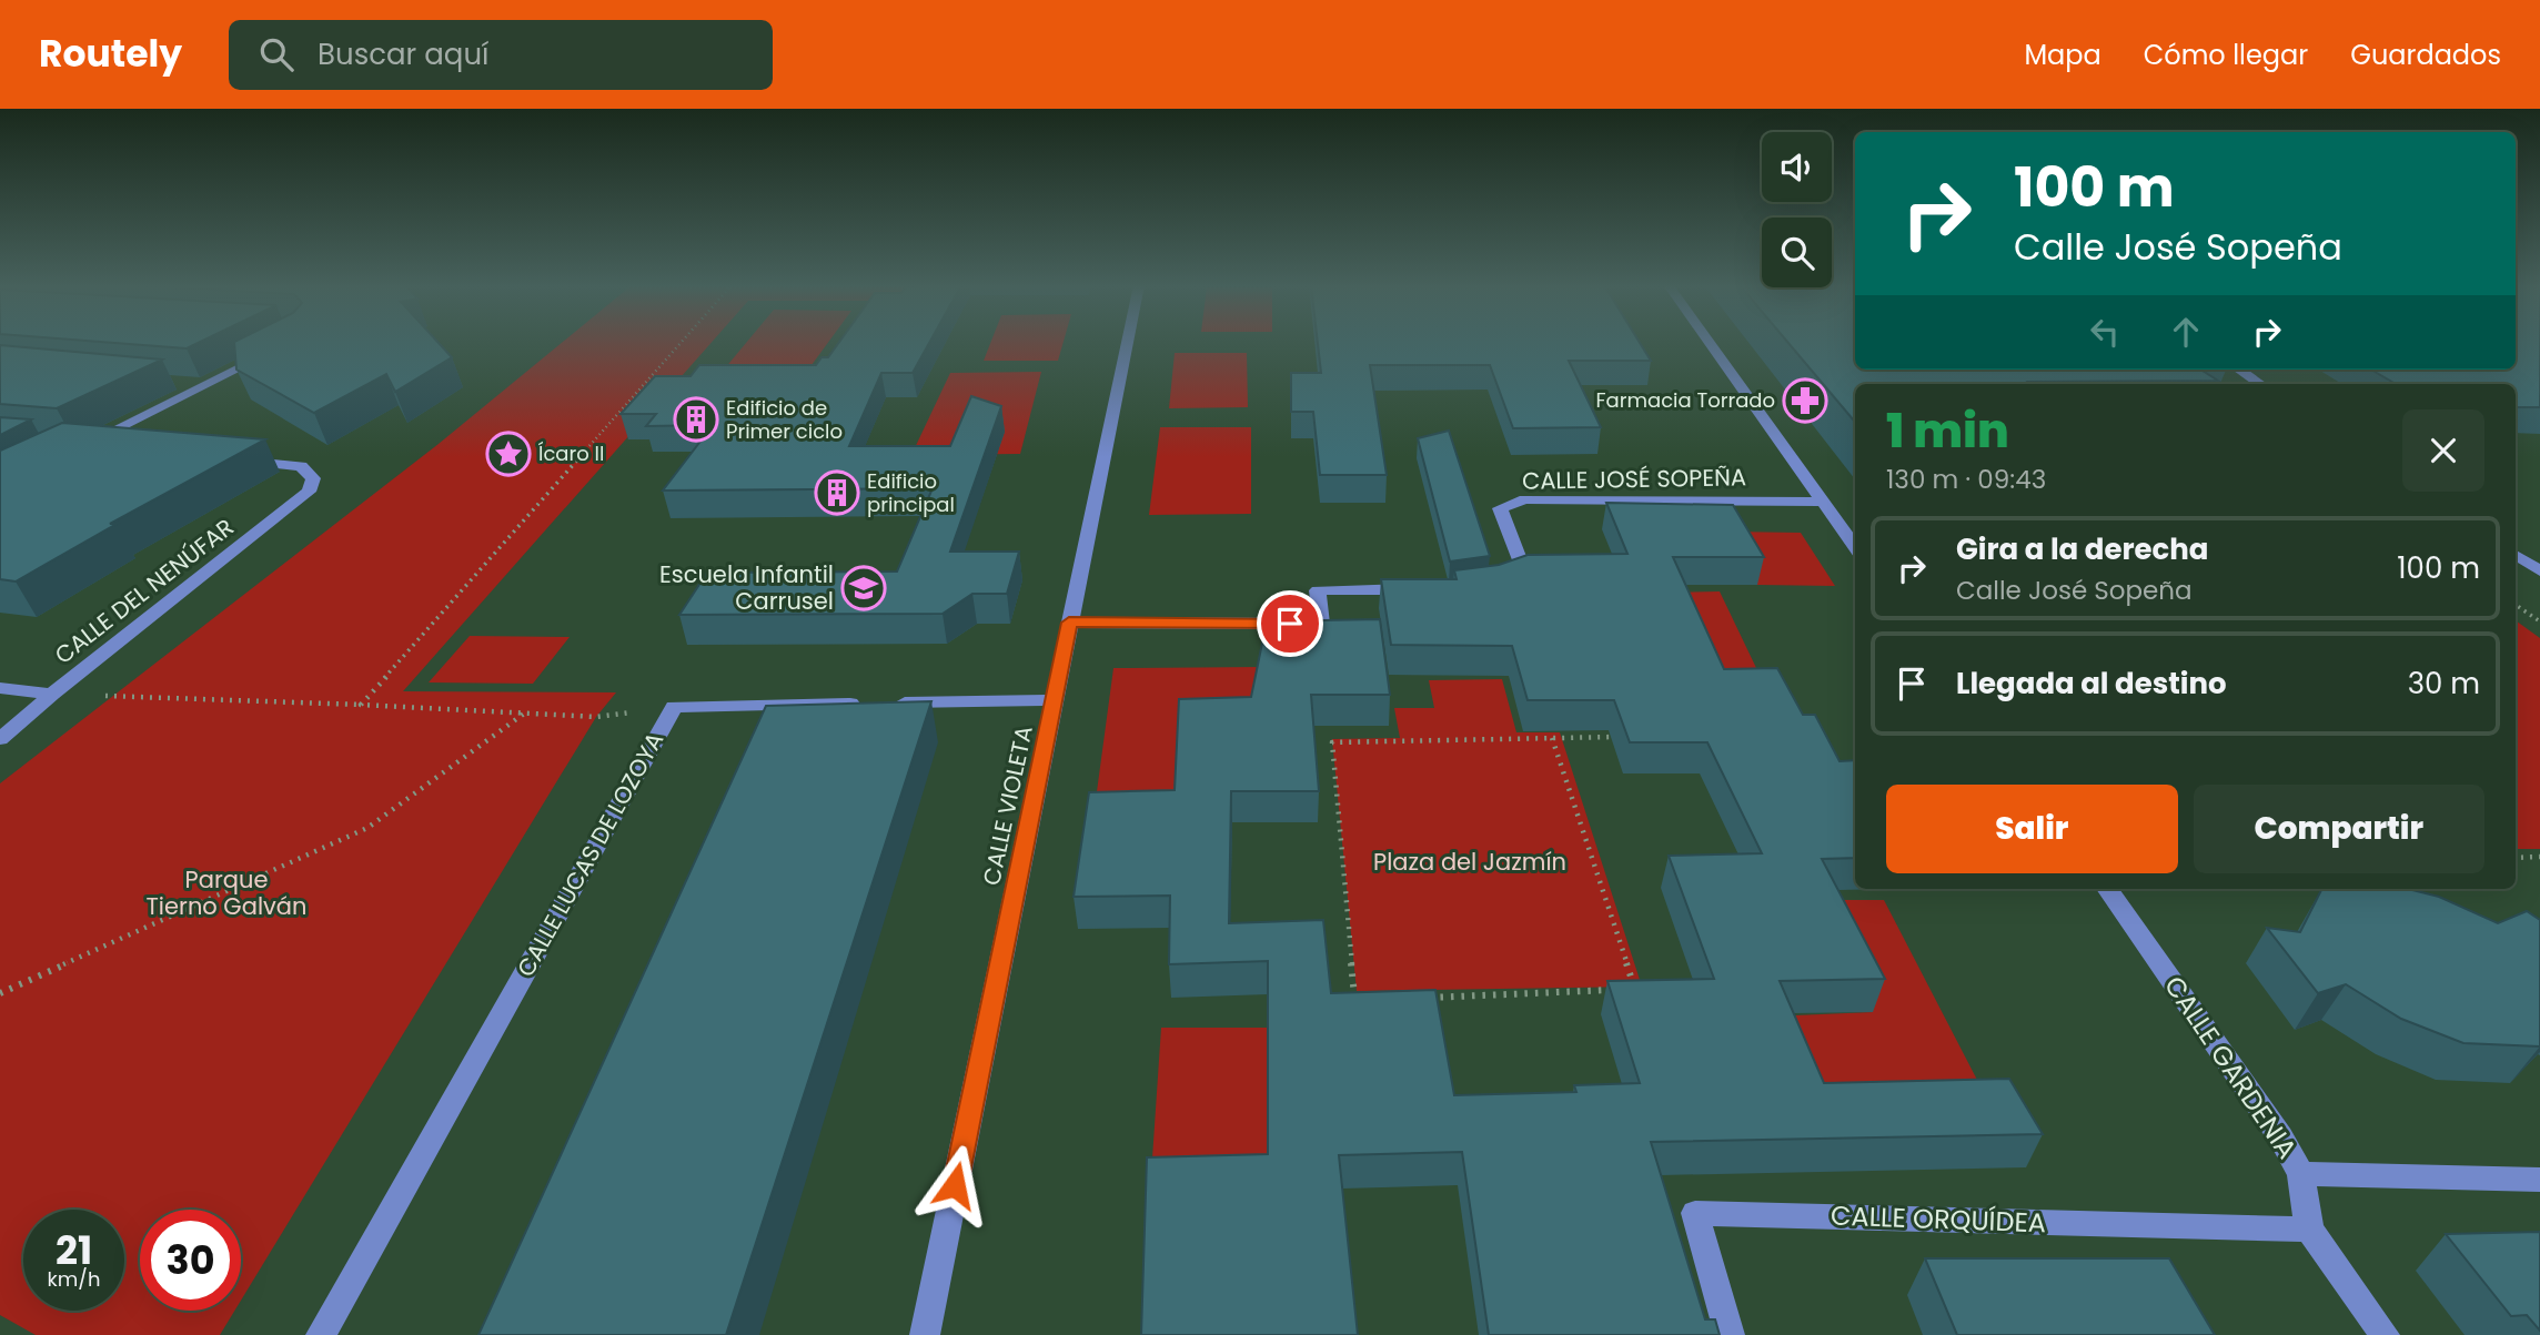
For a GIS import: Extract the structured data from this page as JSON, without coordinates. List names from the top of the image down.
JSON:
{
  "streets": {
    "street": [
      "CALLE JOSÉ SOPEÑA",
      "CALLE DEL NENÚFAR",
      "CALLE VIOLETA",
      "CALLE LUCAS DE LOZOYA",
      "CALLE GARDENIA",
      "CALLE ORQUÍDEA"
    ]
  },
  "crossings": [
    ["CALLE VIOLETA", "CALLE LUCAS DE LOZOYA"],
    ["CALLE GARDENIA", "CALLE ORQUÍDEA"]
  ],
  "parks": ["Plaza del Jazmín", "Parque Tierno Galván"],
  "places": {
    "pharmacy": ["Farmacia Torrado"],
    "building": ["Edificio de Primer ciclo", "Edificio principal"],
    "place": ["Ícaro II"],
    "school or university": ["Escuela Infantil Carrusel"]
  },
  "page": {
    "header": "Routely",
    "search": "Buscar aquí",
    "nav": ["Mapa", "Cómo llegar", "Guardados"],
    "turn": ["100 m", "Calle José Sopeña"],
    "heading": ["1 min", "130 m · 09:43"],
    "list": [
      {
        "name": "Gira a la derecha",
        "note": "Calle José Sopeña",
        "value": "100 m"
      },
      {
        "name": "Llegada al destino",
        "value": "30 m"
      }
    ],
    "buttons": ["Salir", "Compartir"],
    "speed": "21 km/h",
    "limit": "30"
  }
}
